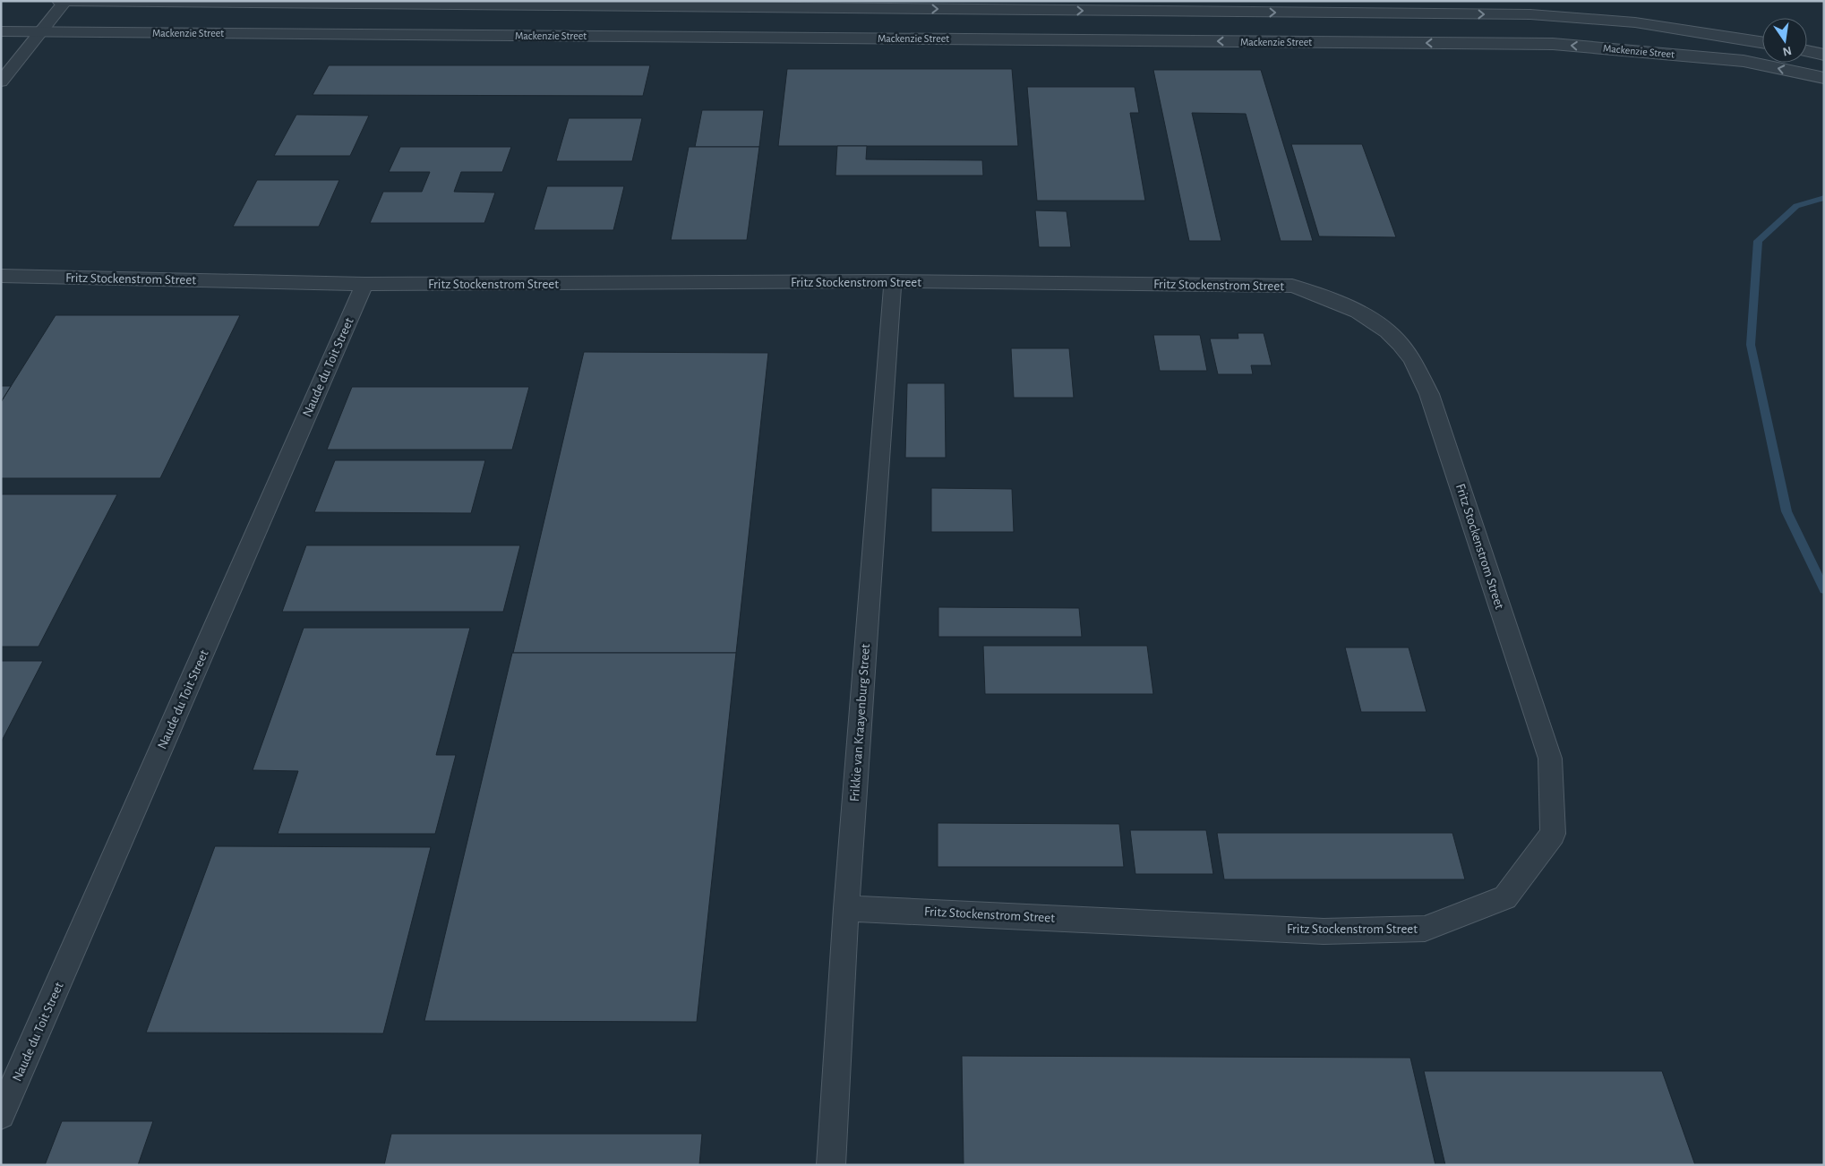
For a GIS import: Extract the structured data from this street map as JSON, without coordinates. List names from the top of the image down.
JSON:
{
  "streets": {
    "street": ["Mackenzie Street"],
    "lane": ["Fritz Stockenstrom Street", "Naude du Toit Street", "Frikkie van Kraayenburg Street"]
  },
  "crossings": [
    ["Fritz Stockenstrom Street", "Naude du Toit Street"],
    ["Fritz Stockenstrom Street", "Frikkie van Kraayenburg Street"]
  ],
  "north": "bottom"
}
